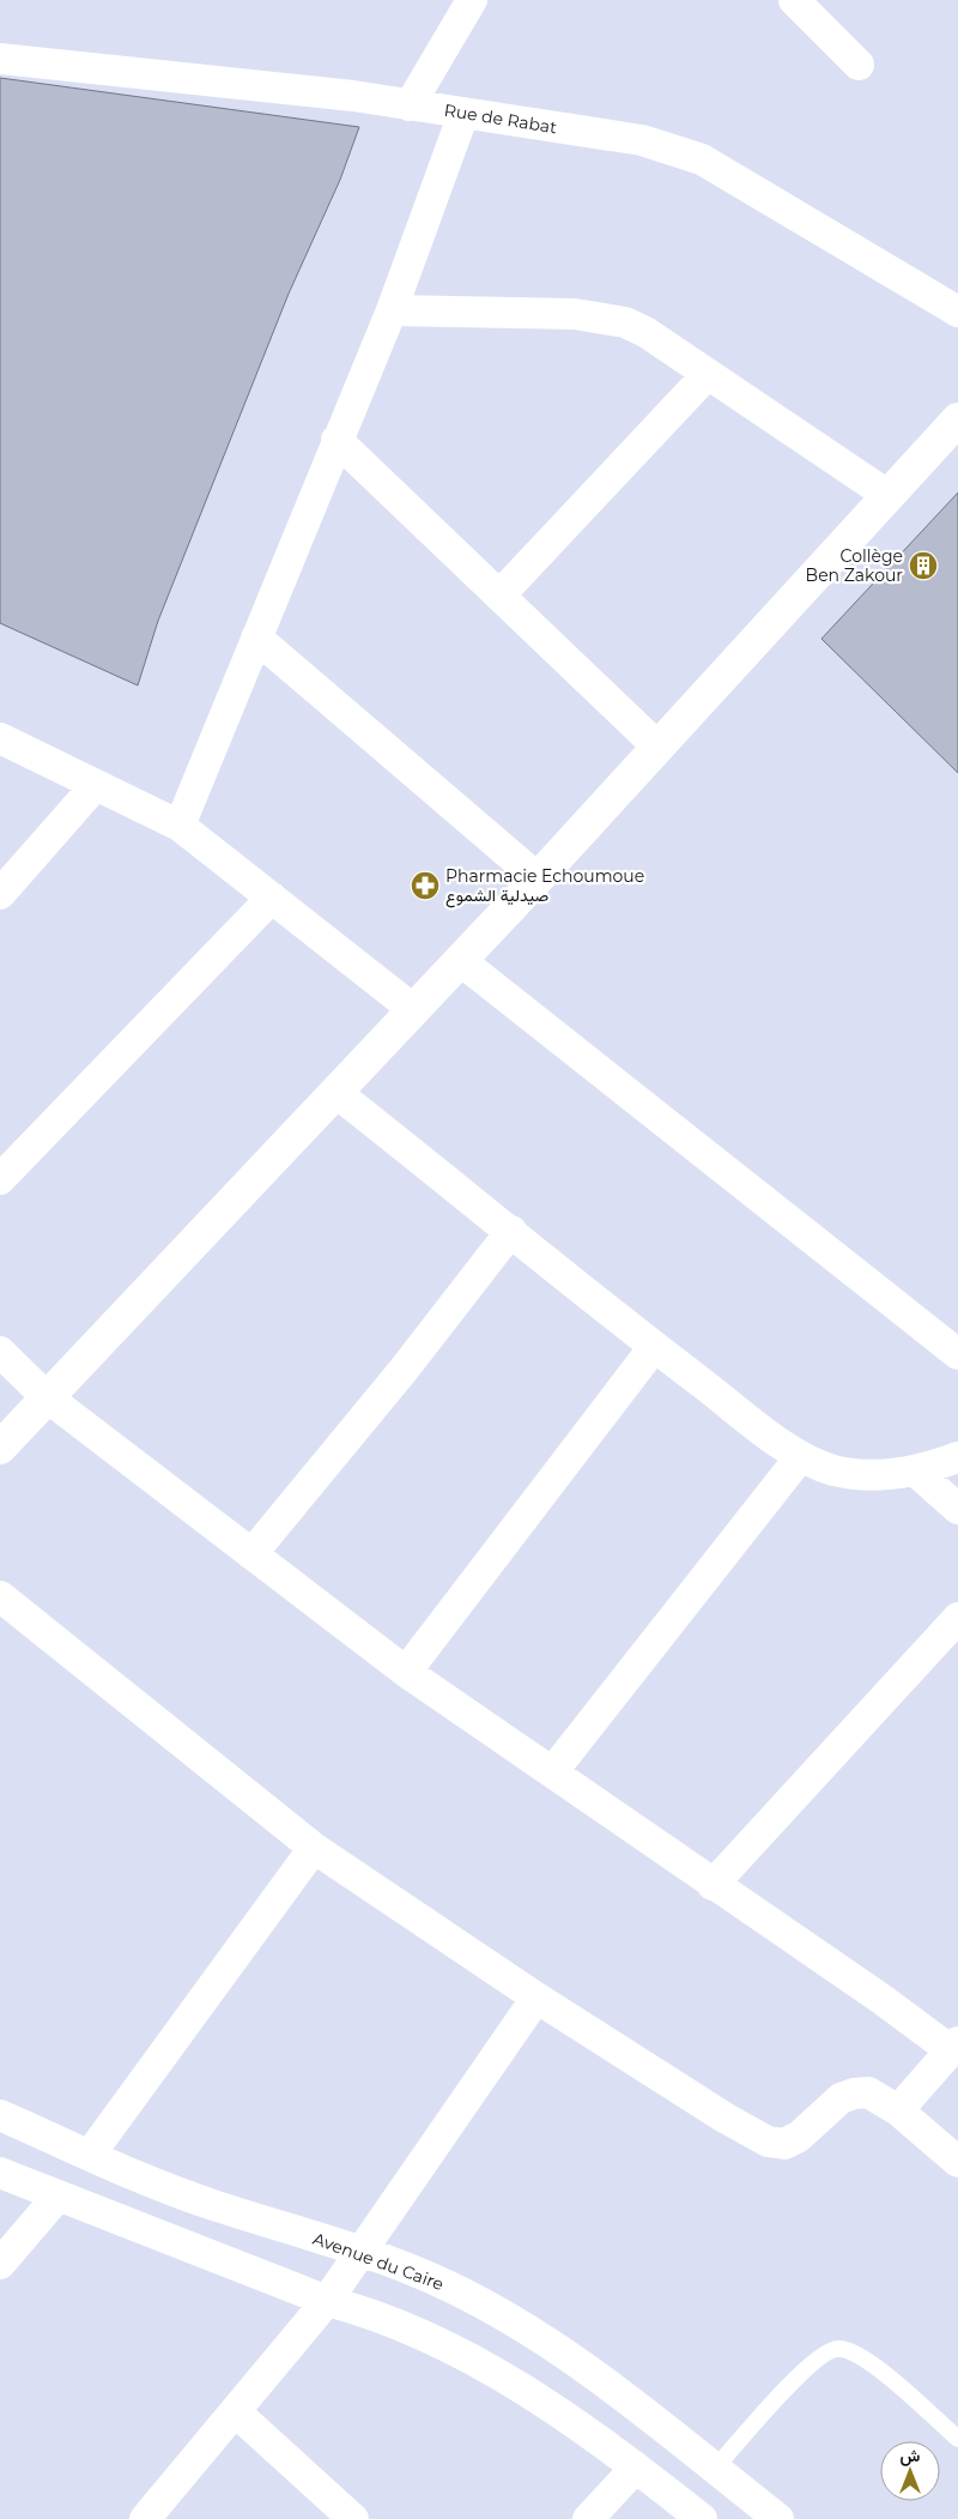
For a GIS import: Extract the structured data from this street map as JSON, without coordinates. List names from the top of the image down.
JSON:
{
  "streets": {
    "street": ["Rue de Rabat", "Avenue du Caire"]
  },
  "places": {
    "building": ["Collège Ben Zakour"],
    "pharmacy": ["Pharmacie Echoumoue صيدلية الشموع"]
  },
  "north": "top"
}
